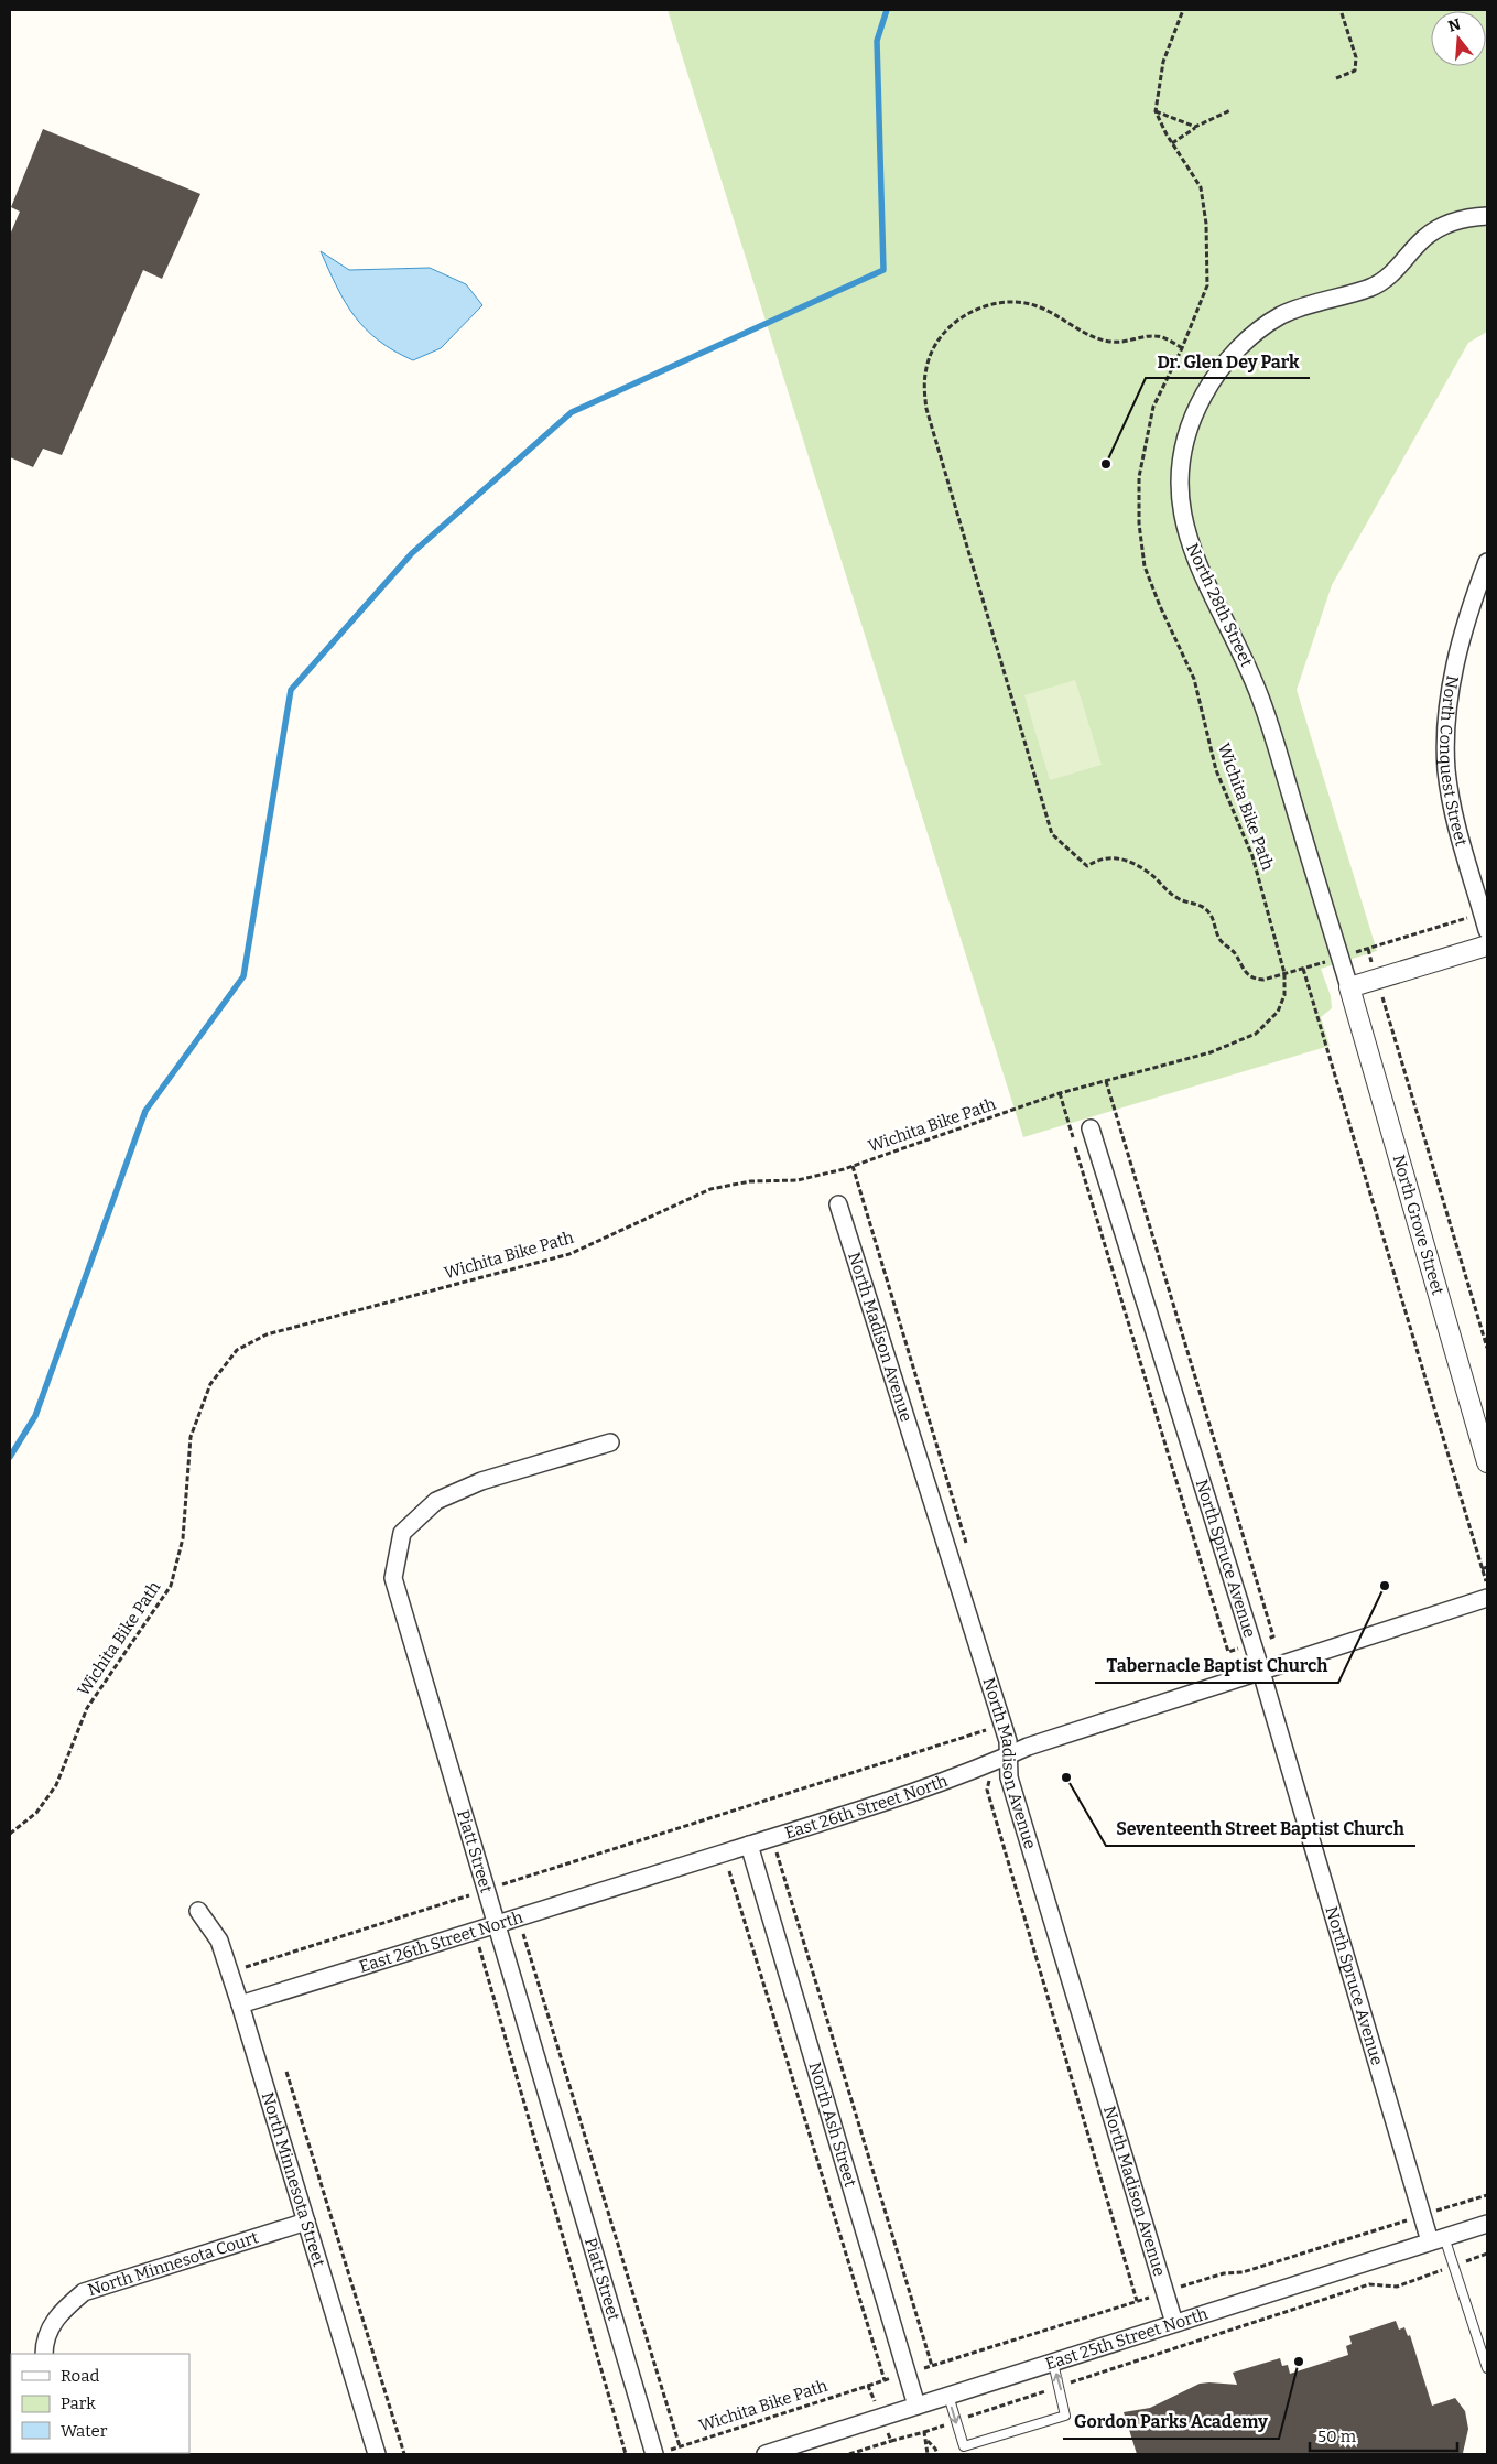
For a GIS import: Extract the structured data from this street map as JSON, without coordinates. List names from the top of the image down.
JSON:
{
  "streets": {
    "street": [
      "North 28th Street",
      "North Conquest Street",
      "North Grove Street",
      "North Madison Avenue",
      "North Spruce Avenue",
      "East 26th Street North",
      "Piatt Street",
      "North Ash Street",
      "North Minnesota Street",
      "North Minnesota Court",
      "East 25th Street North"
    ],
    "path": ["Wichita Bike Path"]
  },
  "crossings": [
    ["North 28th Street", "North Grove Street"],
    ["Wichita Bike Path", "North Madison Avenue"],
    ["Wichita Bike Path", "North Spruce Avenue"],
    ["Wichita Bike Path", "Piatt Street"],
    ["Wichita Bike Path", "North Ash Street"],
    ["North Madison Avenue", "East 26th Street North"],
    ["North Madison Avenue", "East 25th Street North"],
    ["North Spruce Avenue", "East 26th Street North"],
    ["North Spruce Avenue", "East 25th Street North"],
    ["East 26th Street North", "Piatt Street"],
    ["East 26th Street North", "North Ash Street"],
    ["East 26th Street North", "North Minnesota Street"],
    ["North Ash Street", "East 25th Street North"],
    ["North Minnesota Street", "North Minnesota Court"]
  ],
  "places": [
    "Dr. Glen Dey Park",
    "Tabernacle Baptist Church",
    "Seventeenth Street Baptist Church",
    "Gordon Parks Academy"
  ],
  "legend": ["Road", "Park", "Water"],
  "scale_bar": "50 m",
  "north": "top"
}
